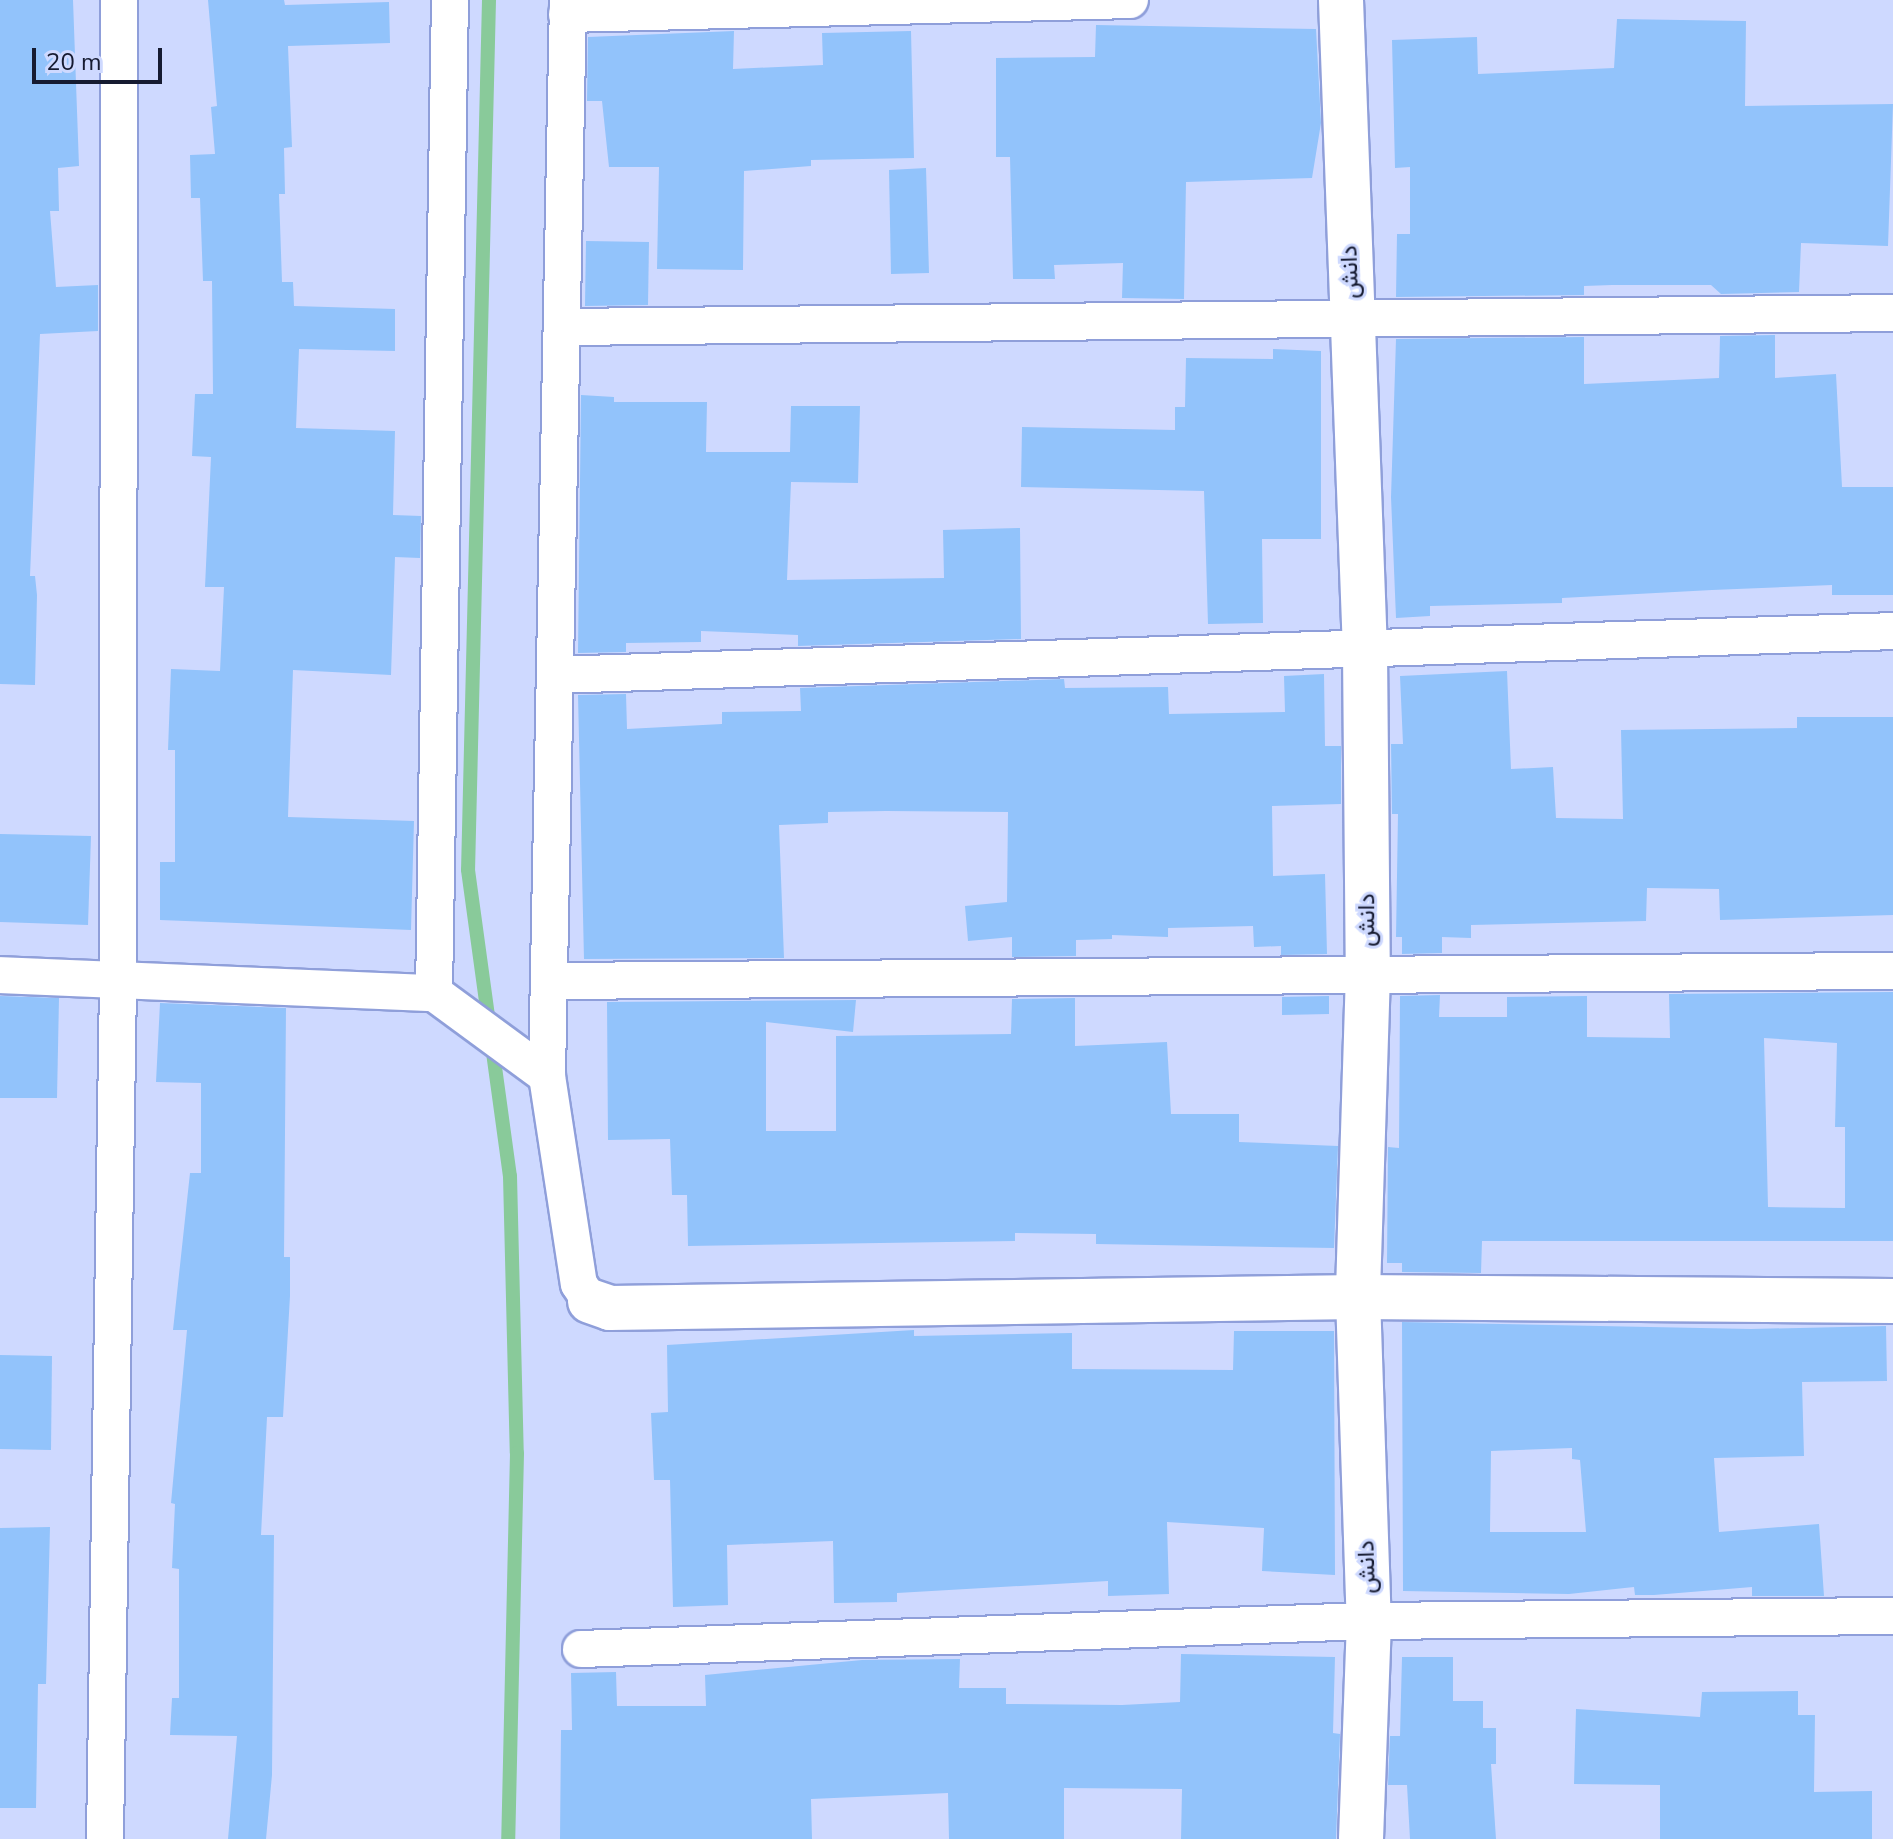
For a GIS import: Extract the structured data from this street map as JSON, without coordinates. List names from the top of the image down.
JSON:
{
  "streets": {
    "main road": ["دانش"]
  },
  "scale_bar": "20 m"
}
